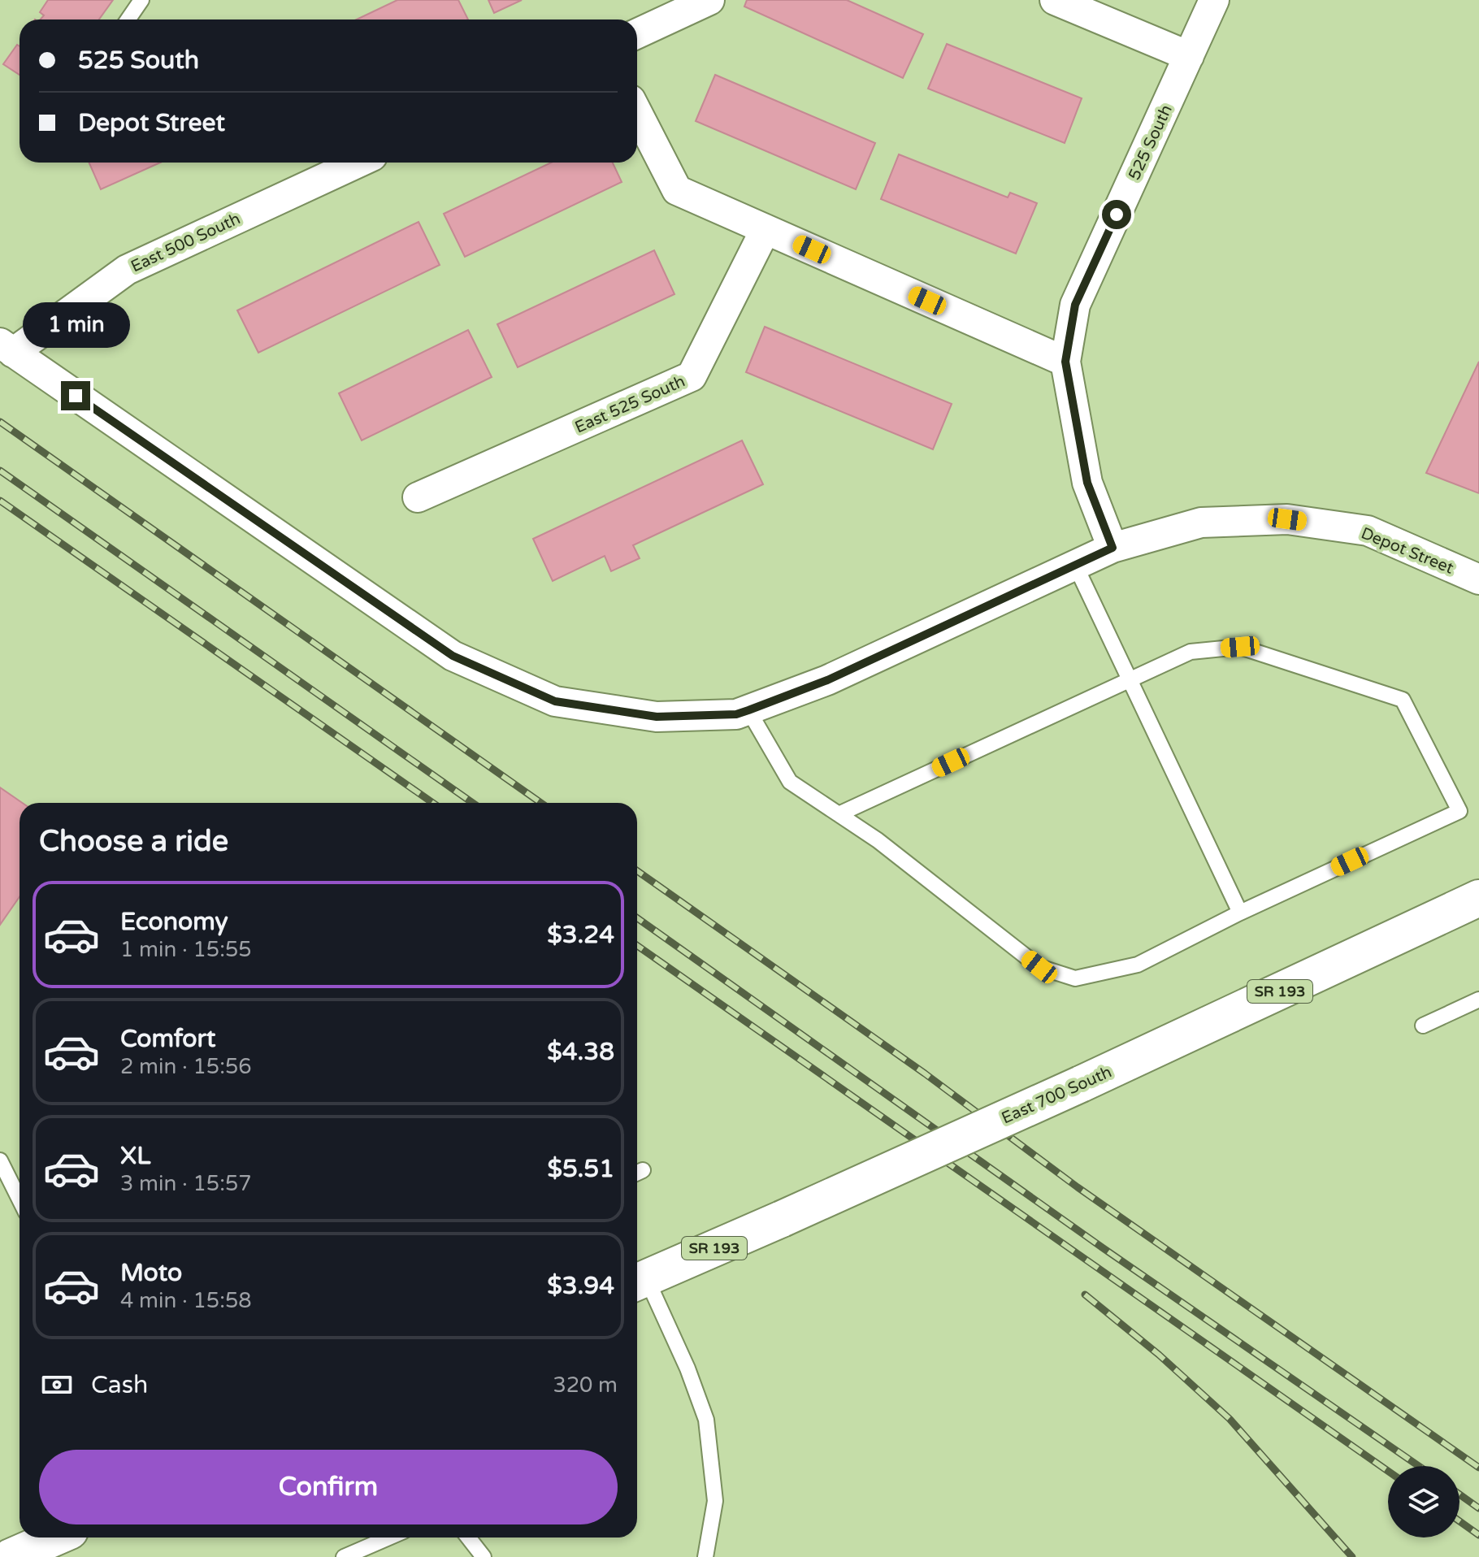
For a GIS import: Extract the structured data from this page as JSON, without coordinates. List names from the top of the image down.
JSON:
{
  "streets": {
    "main road": ["SR 193", "East 700 South"],
    "street": [
      "525 South",
      "East 500 South",
      "East 525 South",
      "Depot Street"
    ]
  },
  "crossings": [
    ["525 South", "Depot Street"],
    ["East 500 South", "Depot Street"]
  ],
  "page": {
    "banner": ["525 South", "Depot Street"],
    "bubble": "1 min",
    "heading": "Choose a ride",
    "list": [
      {
        "name": "Economy",
        "note": "1 min · 15:55",
        "value": "$3.24"
      },
      {
        "name": "Comfort",
        "note": "2 min · 15:56",
        "value": "$4.38"
      },
      {
        "name": "XL",
        "note": "3 min · 15:57",
        "value": "$5.51"
      },
      {
        "name": "Moto",
        "note": "4 min · 15:58",
        "value": "$3.94"
      }
    ],
    "pay": ["Cash", "320 m"],
    "buttons": "Confirm"
  }
}
